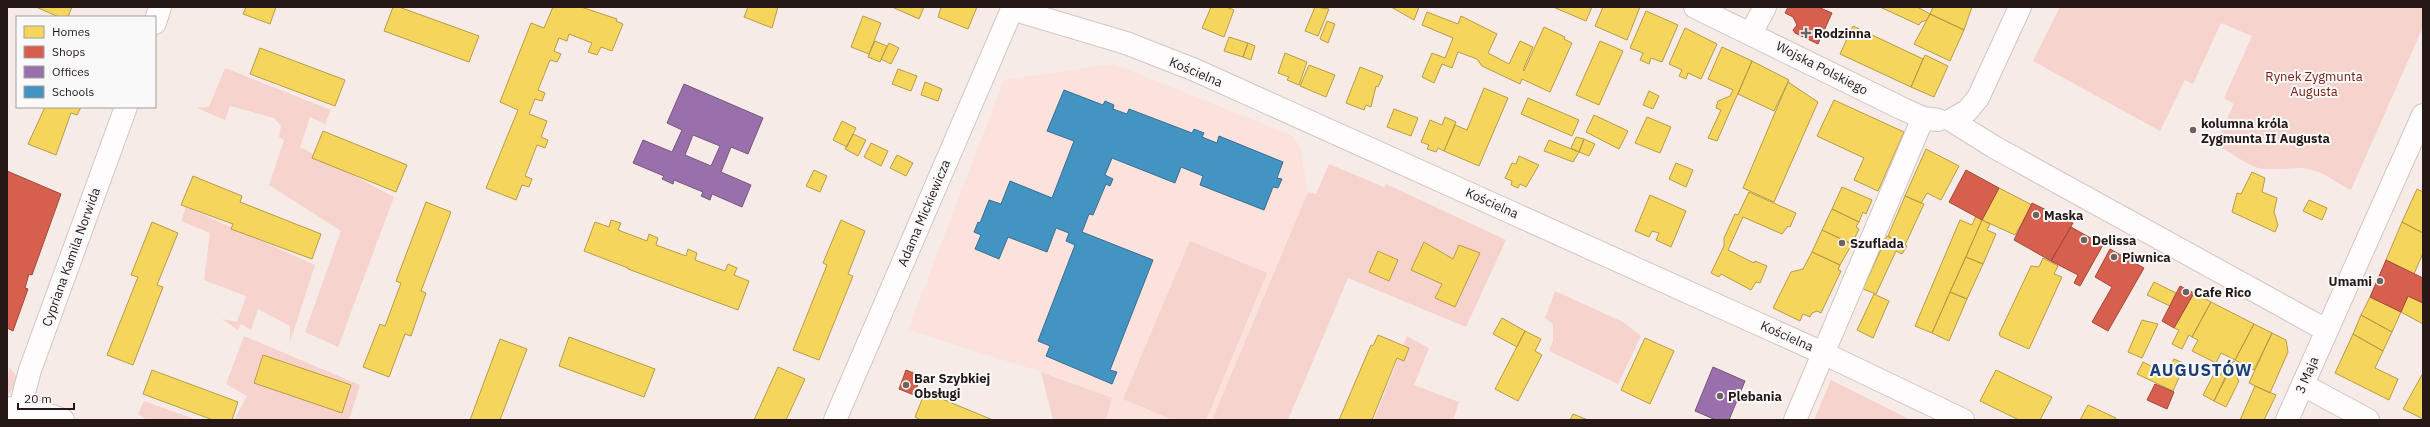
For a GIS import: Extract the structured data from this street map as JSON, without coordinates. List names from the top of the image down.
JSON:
{
  "streets": {
    "street": [
      "Wojska Polskiego",
      "Kościelna",
      "Adama Mickiewicza",
      "Cypriana Kamila Norwida",
      "3 Maja"
    ]
  },
  "crossings": [
    ["Kościelna", "Adama Mickiewicza"]
  ],
  "districts": ["AUGUSTÓW"],
  "parks": ["Rynek Zygmunta Augusta"],
  "places": {
    "health": ["Rodzinna"],
    "other": [
      "kolumna króla Zygmunta II Augusta",
      "Maska",
      "Delissa",
      "Szuflada",
      "Piwnica",
      "Umami",
      "Cafe Rico",
      "Bar Szybkiej Obsługi",
      "Plebania"
    ]
  },
  "legend": [
    "Homes",
    "Shops",
    "Offices",
    "Schools"
  ],
  "scale_bar": "20 m"
}
